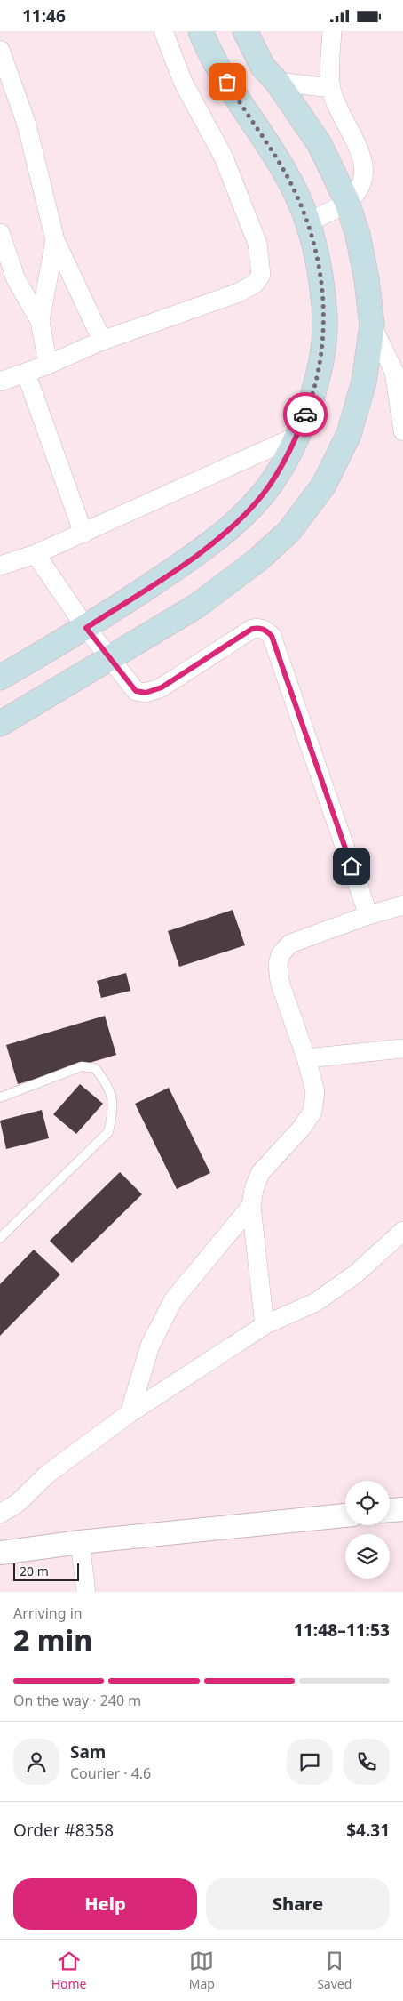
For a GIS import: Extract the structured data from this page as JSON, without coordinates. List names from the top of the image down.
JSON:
{
  "scale_bar": "20 m",
  "page": {
    "status": "11:46",
    "scale": "20 m",
    "heading": ["2 min", "Arriving in", "11:48–11:53"],
    "panel": [
      "Sam",
      "Courier · 4.6",
      "Order #8358",
      "$4.31"
    ],
    "bar": "On the way · 240 m",
    "buttons": ["Help", "Share"],
    "tabs": ["Home", "Map", "Saved"]
  }
}
